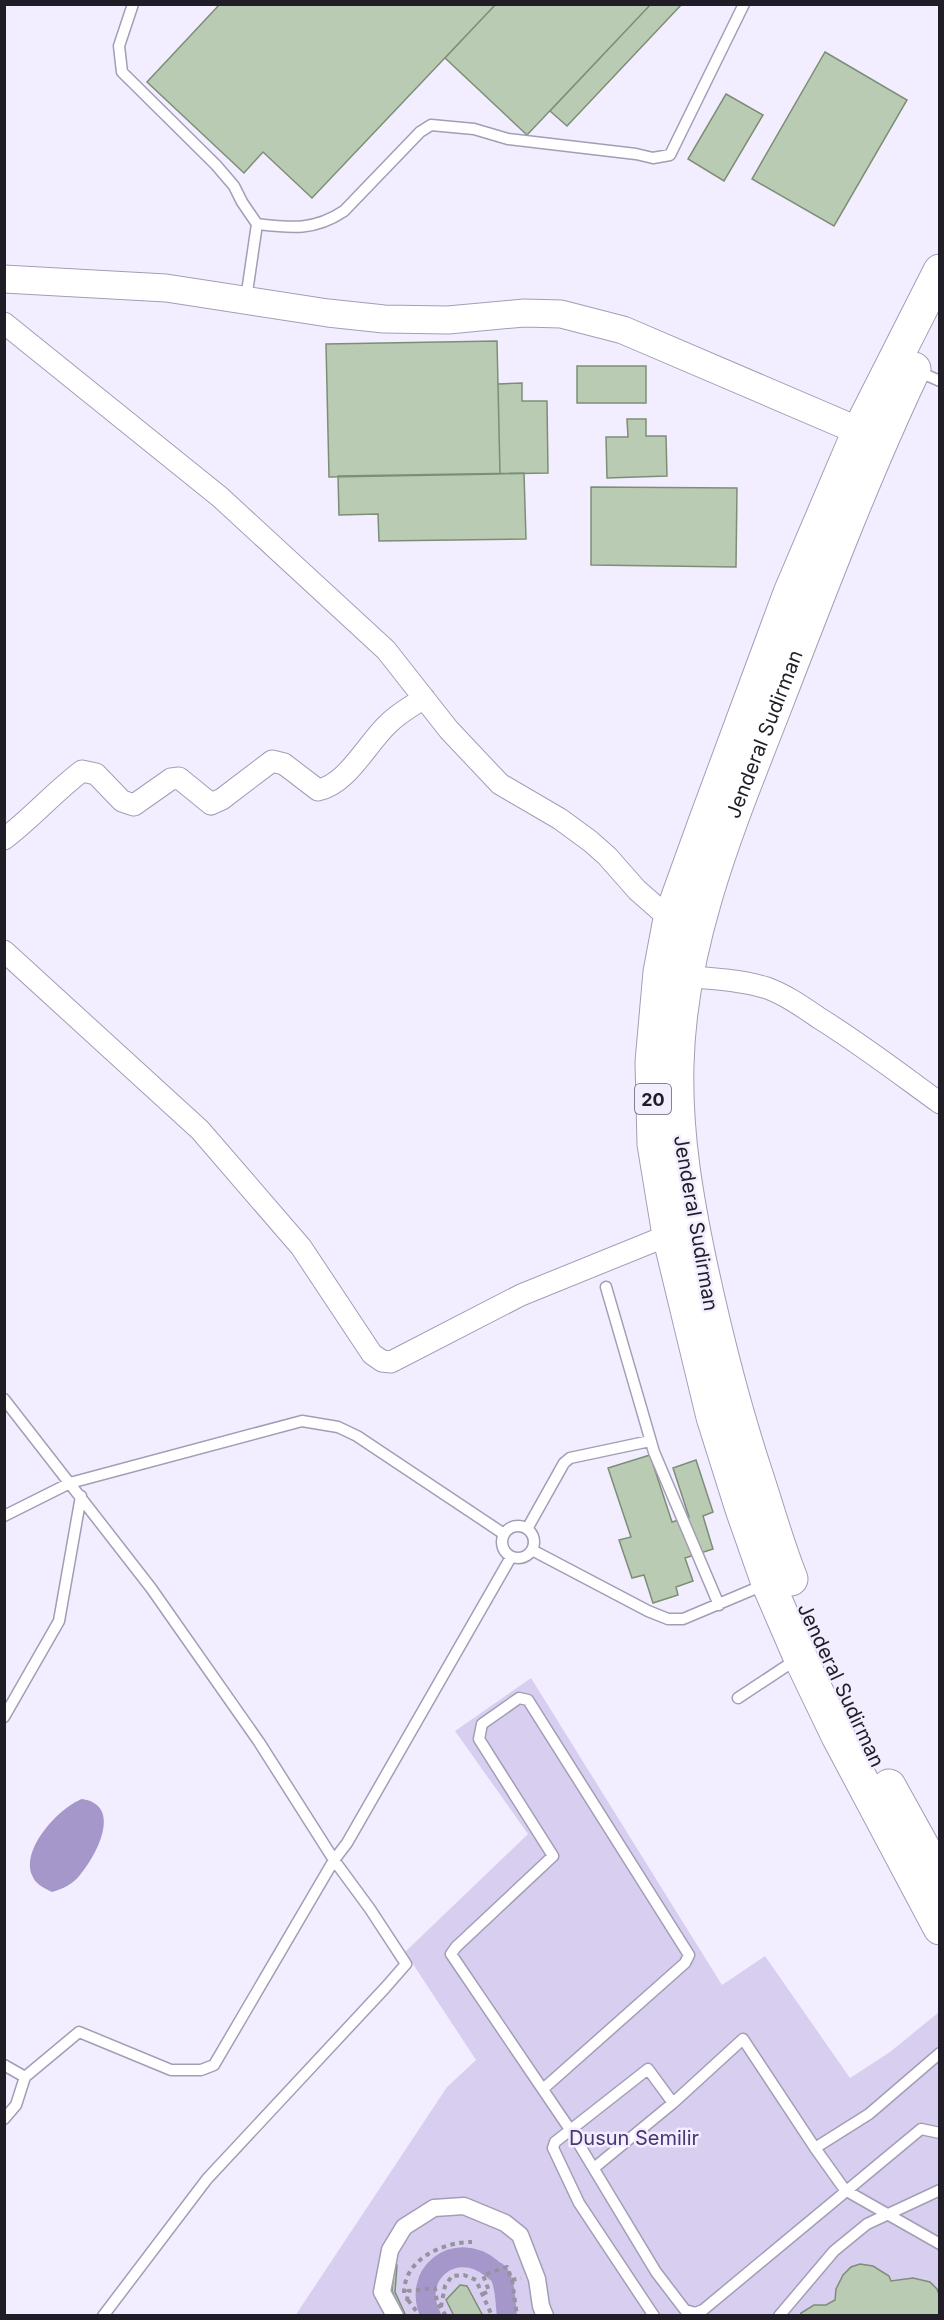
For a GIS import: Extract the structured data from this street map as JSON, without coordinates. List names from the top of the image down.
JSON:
{
  "streets": {
    "highway": ["Jenderal Sudirman", "20"]
  },
  "crossings": [
    ["Jenderal Sudirman", "20"]
  ],
  "parks": ["Dusun Semilir"]
}
